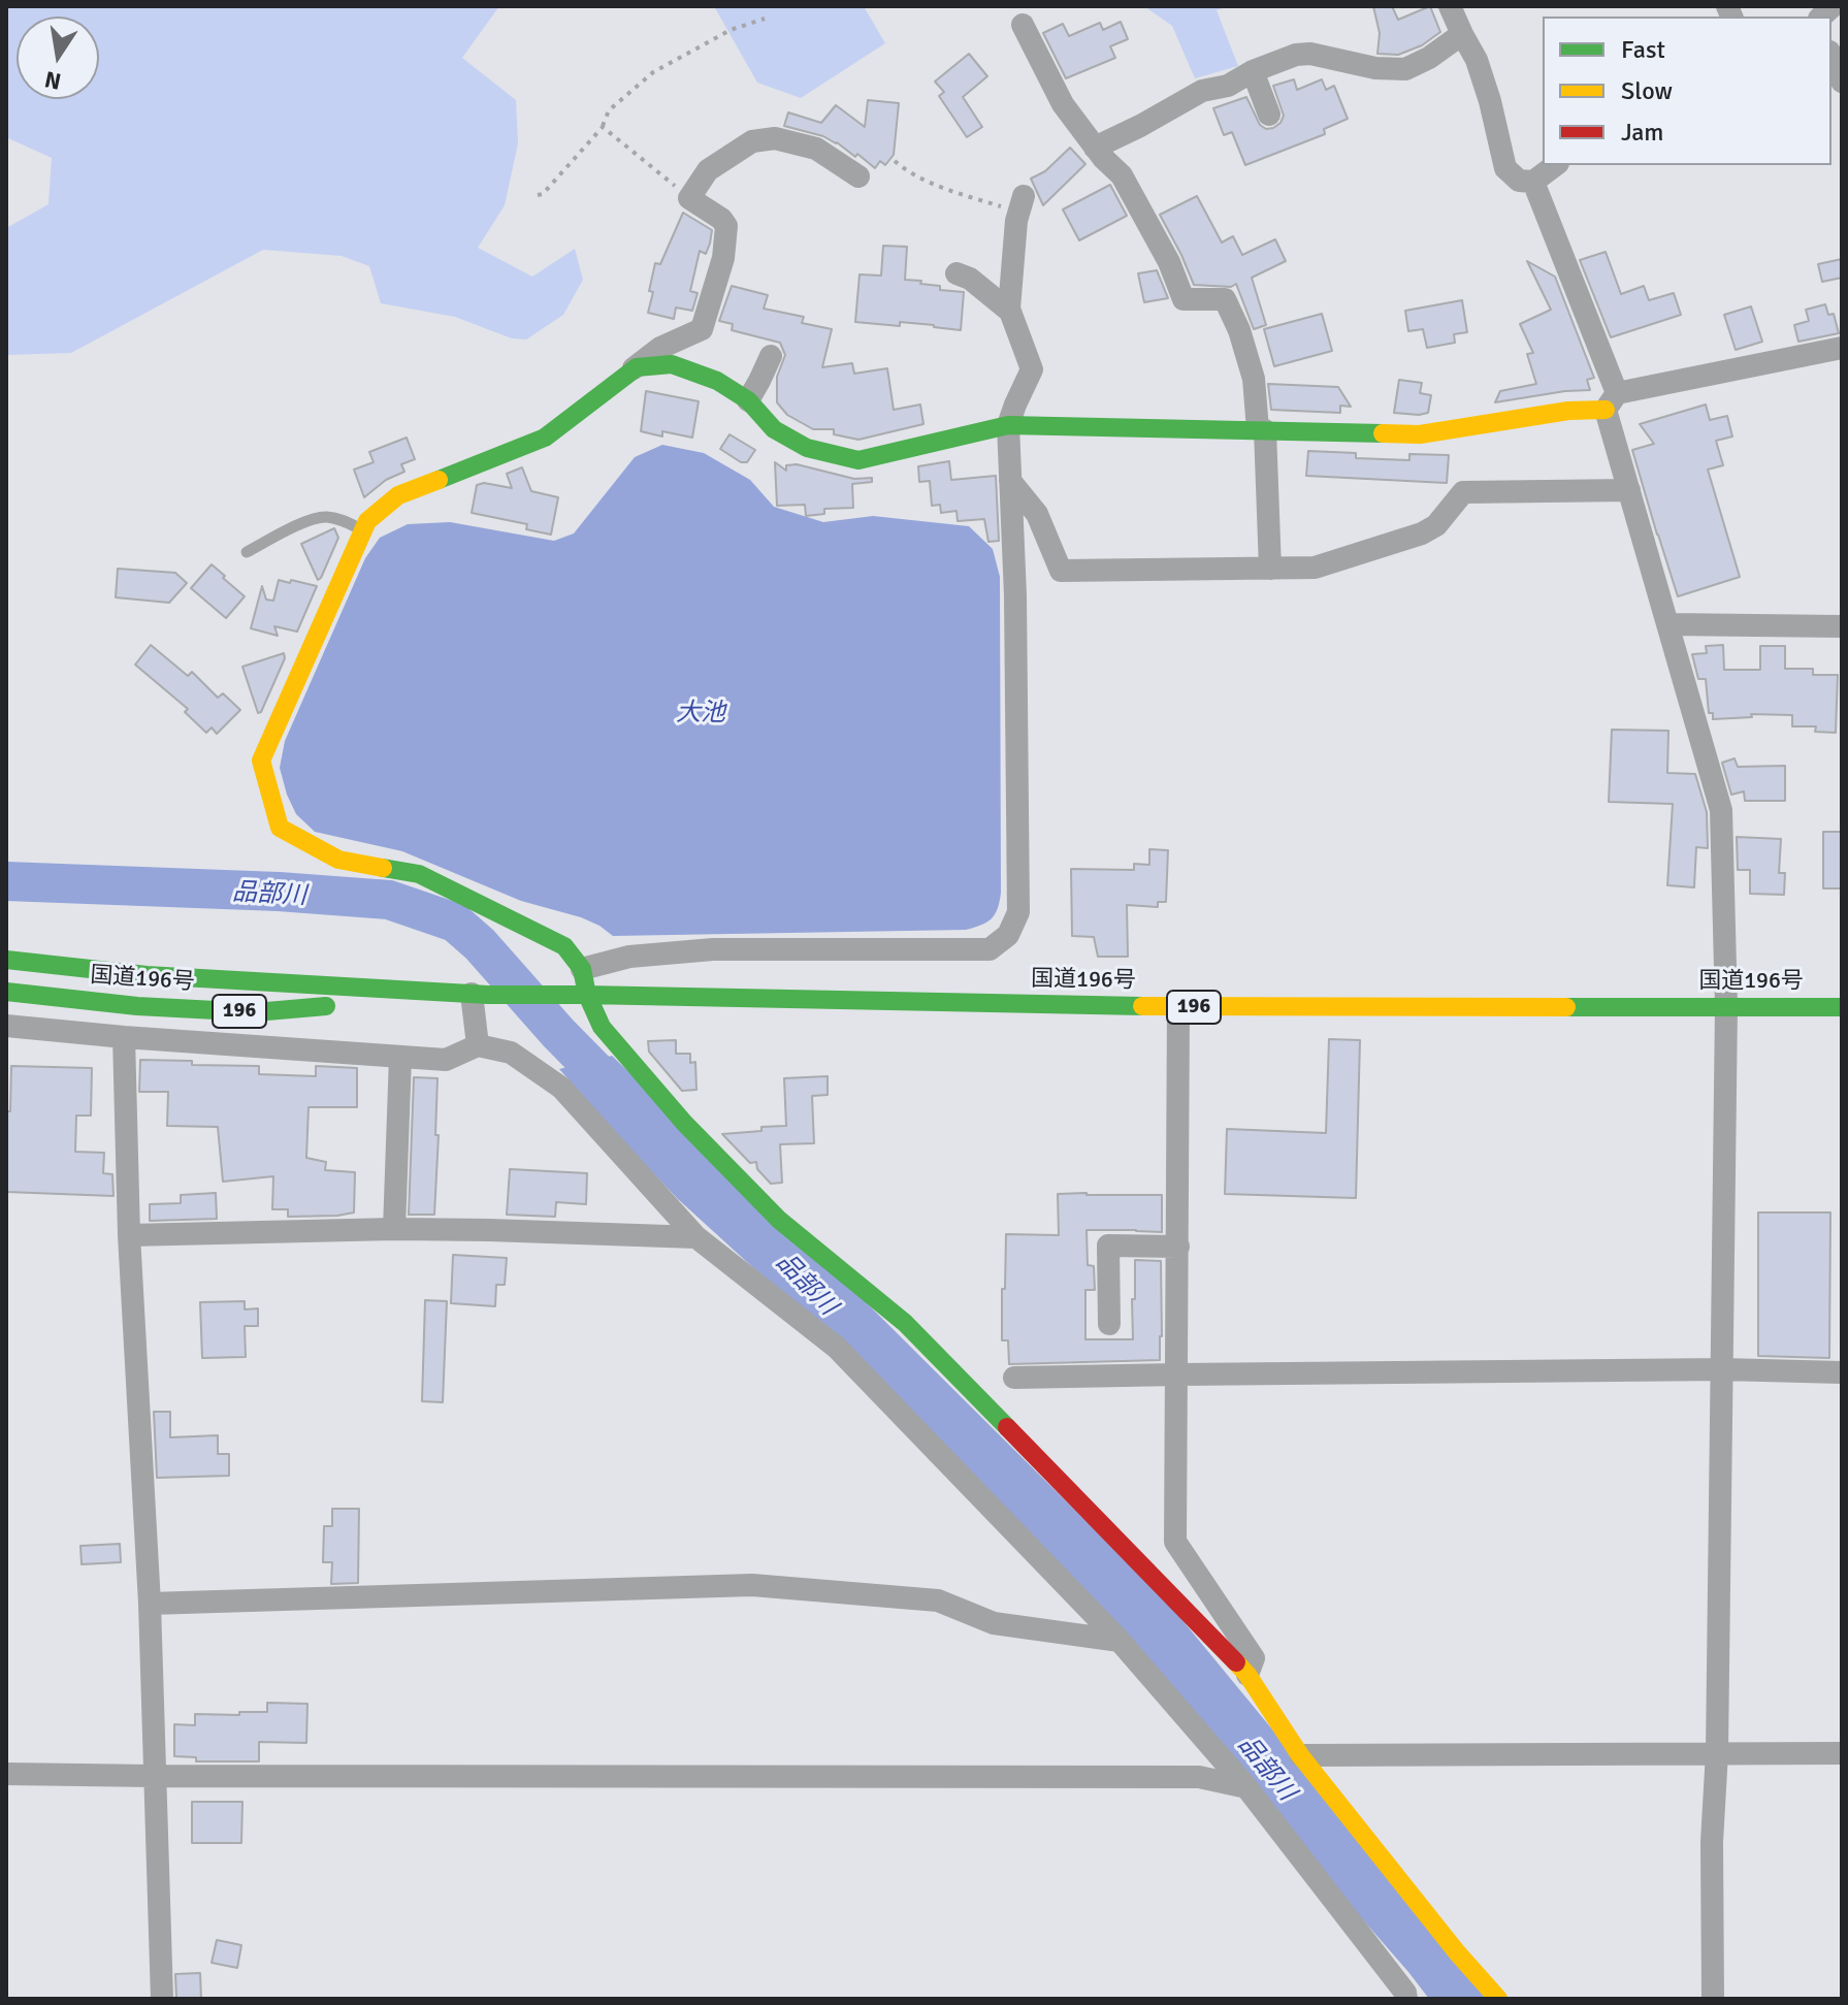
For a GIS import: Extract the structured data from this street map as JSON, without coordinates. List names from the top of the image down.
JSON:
{
  "streets": {
    "main road": ["国道196号", "196"]
  },
  "water": ["大池", "品部川"],
  "legend": ["Fast", "Slow", "Jam"],
  "north": "bottom"
}
